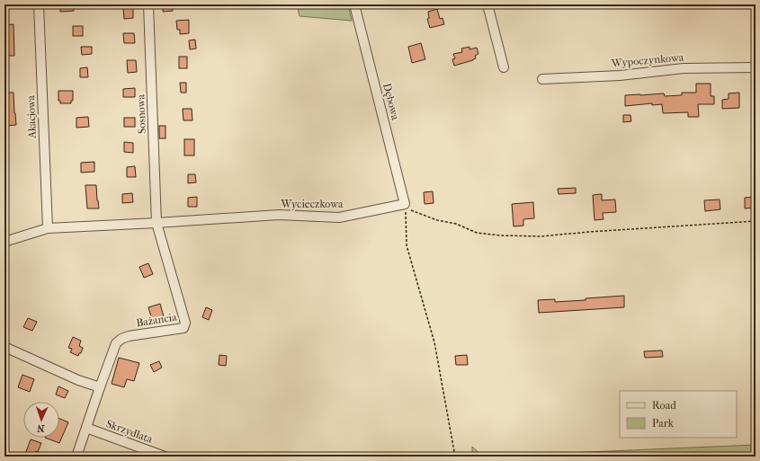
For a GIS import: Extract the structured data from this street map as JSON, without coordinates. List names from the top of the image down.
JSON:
{
  "streets": {
    "street": [
      "Wypoczynkowa",
      "Dębowa",
      "Sosnowa",
      "Akacjowa",
      "Wycieczkowa",
      "Bażancia",
      "Skrzydlata"
    ]
  },
  "crossings": [
    ["Dębowa", "Wycieczkowa"],
    ["Sosnowa", "Wycieczkowa"],
    ["Sosnowa", "Bażancia"],
    ["Akacjowa", "Wycieczkowa"],
    ["Wycieczkowa", "Bażancia"],
    ["Bażancia", "Skrzydlata"]
  ],
  "legend": ["Road", "Park"],
  "north": "bottom"
}
